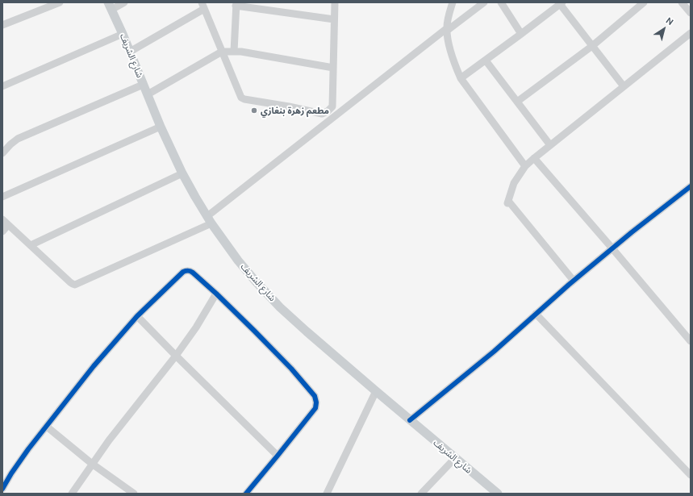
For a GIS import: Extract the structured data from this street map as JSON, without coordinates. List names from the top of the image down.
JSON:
{
  "streets": {
    "main road": ["شارع الشريف"]
  },
  "places": ["مطعم زهرة بنغازي"],
  "north": "top right"
}
